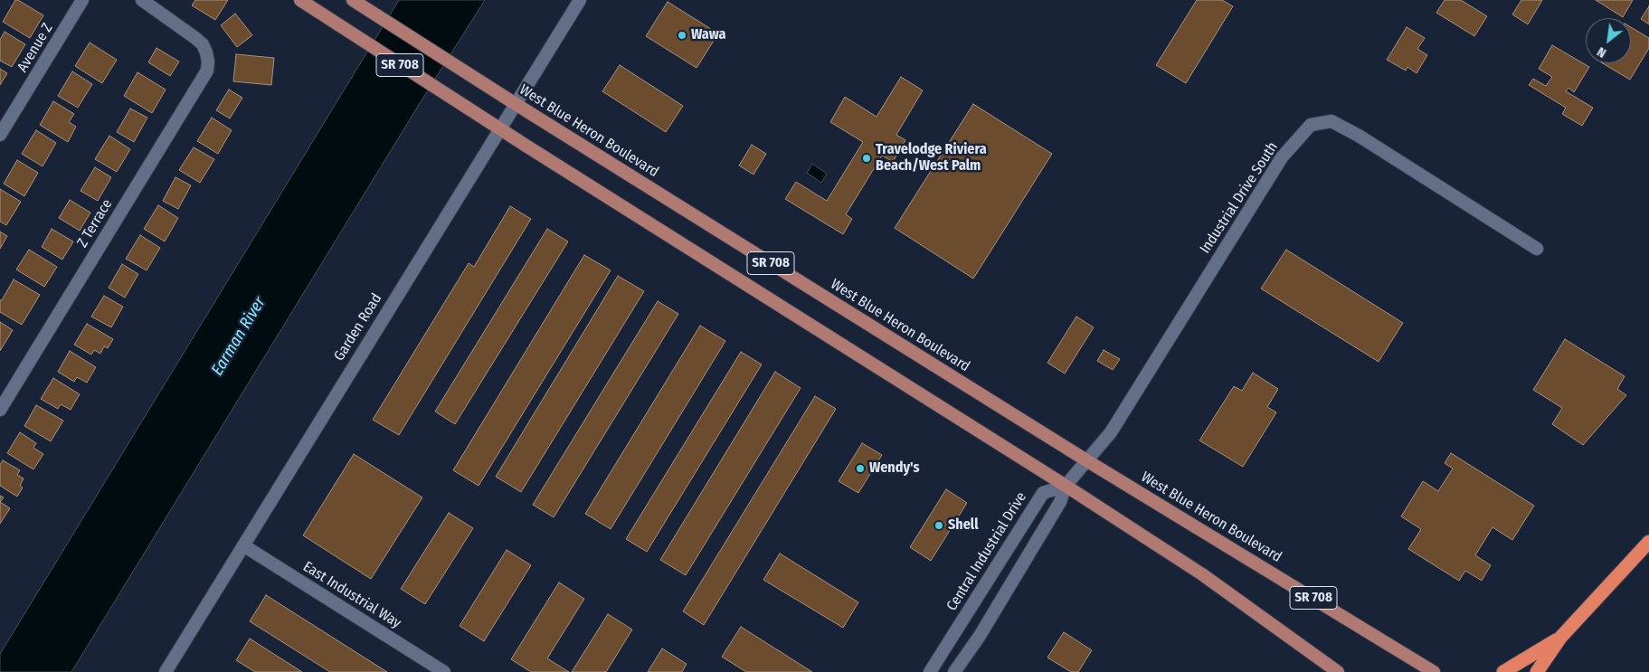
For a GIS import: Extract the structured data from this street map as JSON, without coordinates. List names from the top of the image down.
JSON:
{
  "streets": {
    "main road": ["SR 708", "West Blue Heron Boulevard"],
    "street": [
      "Avenue Z",
      "Industrial Drive South",
      "Z Terrace",
      "Garden Road",
      "Central Industrial Drive",
      "East Industrial Way"
    ]
  },
  "crossings": [
    ["SR 708", "Industrial Drive South"],
    ["SR 708", "Garden Road"],
    ["SR 708", "Central Industrial Drive"],
    ["West Blue Heron Boulevard", "Industrial Drive South"],
    ["West Blue Heron Boulevard", "Garden Road"],
    ["Industrial Drive South", "Central Industrial Drive"],
    ["Garden Road", "East Industrial Way"]
  ],
  "water": ["Earman River"],
  "places": [
    "Wawa",
    "Travelodge Riviera Beach/West Palm",
    "Wendy's",
    "Shell"
  ],
  "north": "bottom left"
}
